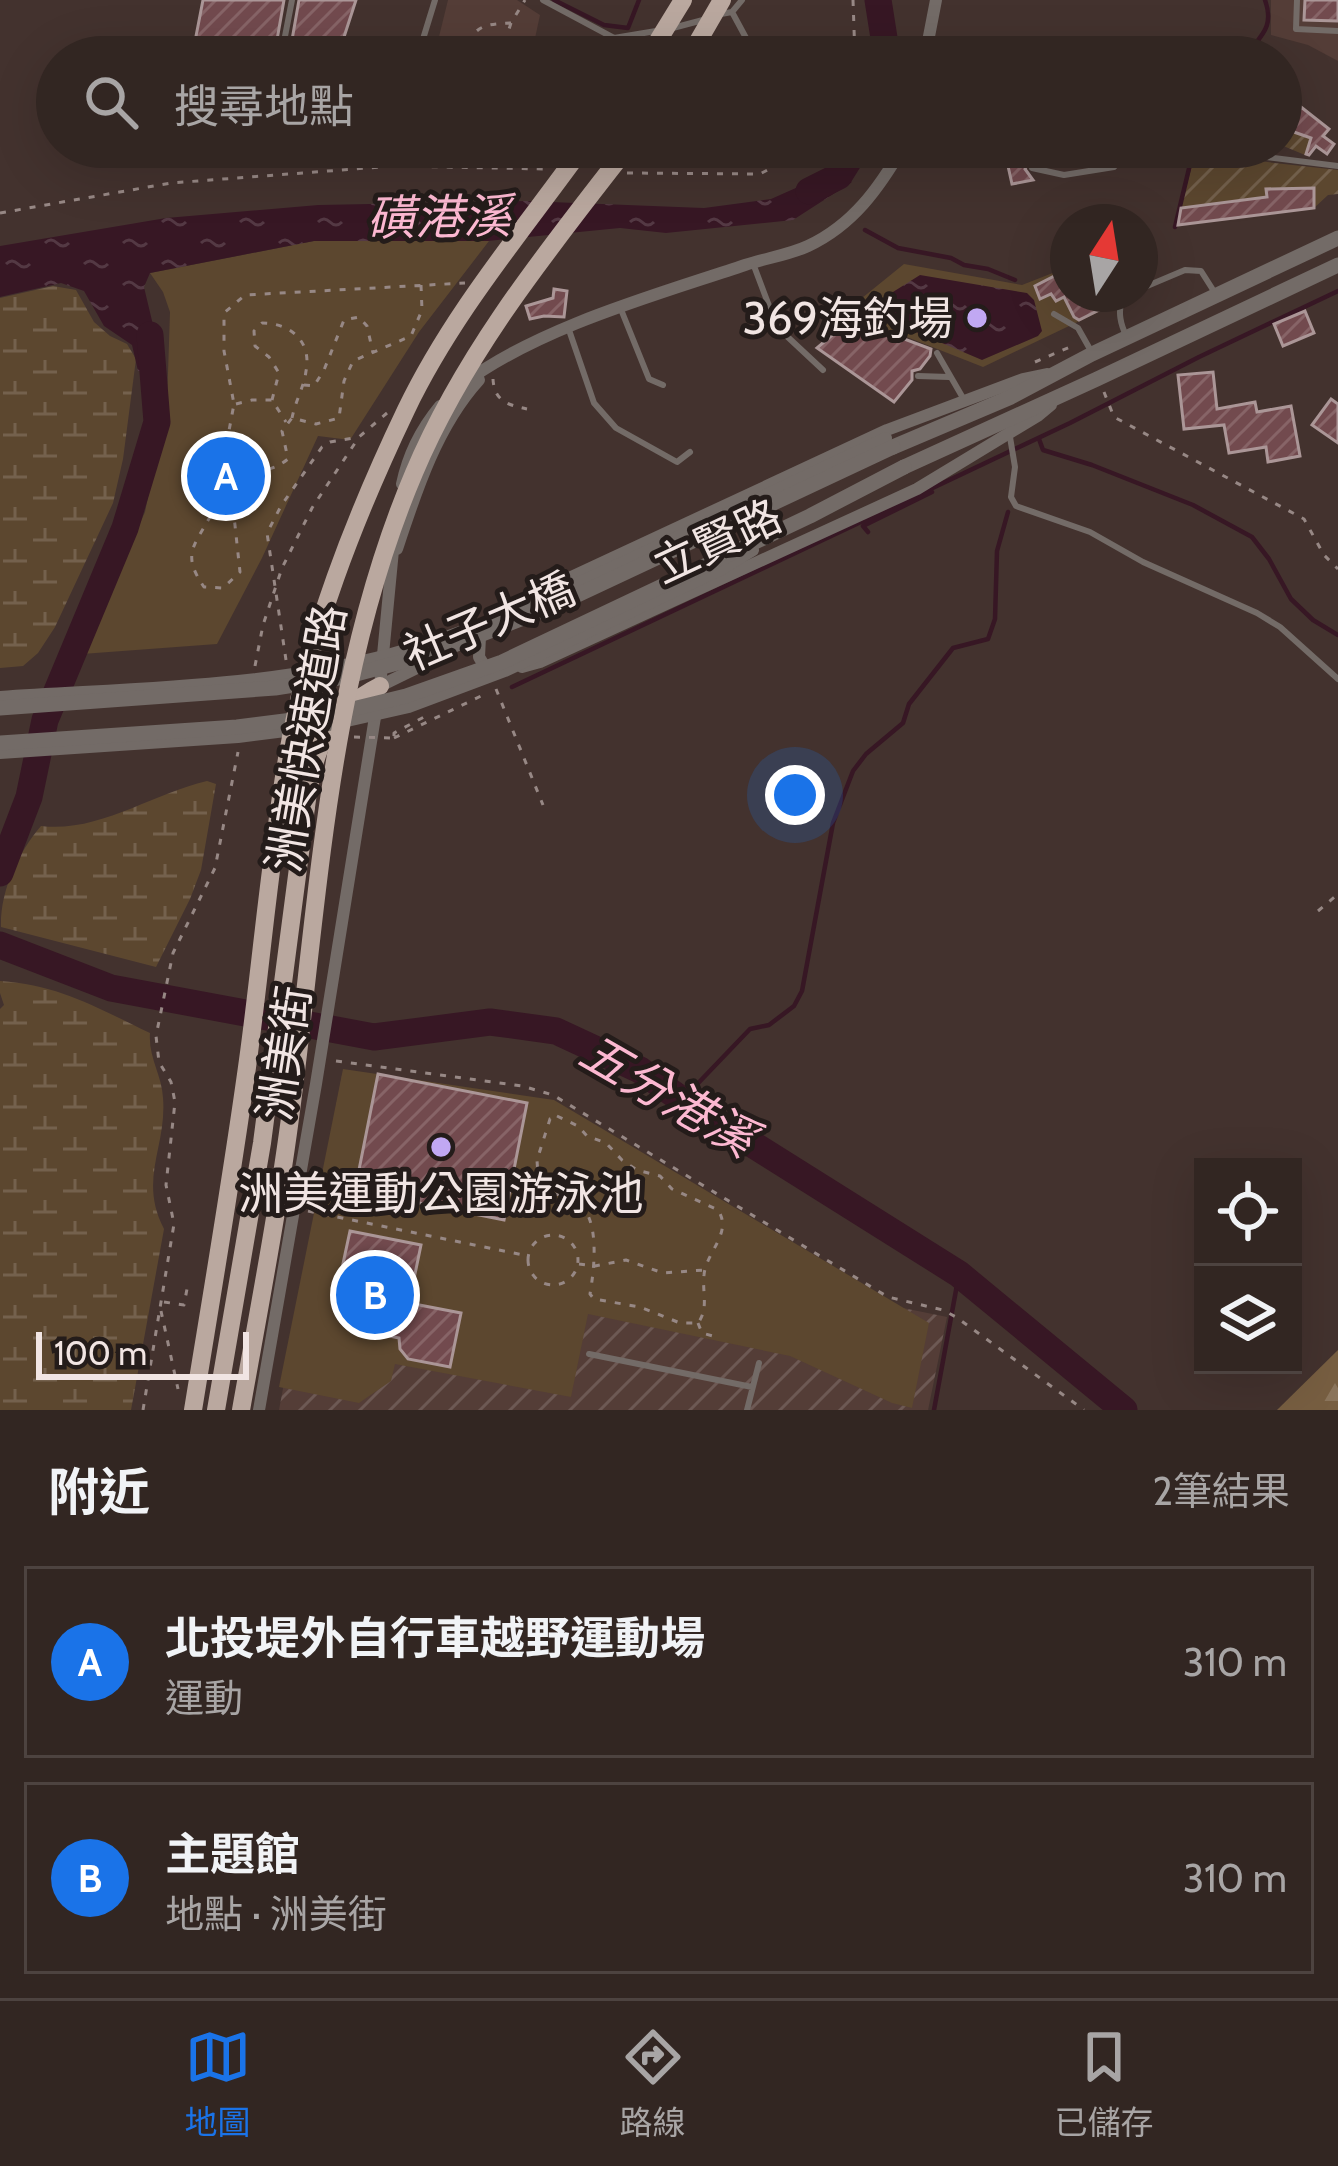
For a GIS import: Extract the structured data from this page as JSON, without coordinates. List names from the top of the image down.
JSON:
{
  "streets": {
    "highway": ["洲美快速道路"],
    "street": ["立賢路", "社子大橋", "洲美街"]
  },
  "crossings": [
    ["立賢路", "社子大橋"],
    ["立賢路", "洲美街"]
  ],
  "water": ["磺港溪", "五分港溪"],
  "places": ["369海釣場", "洲美運動公園游泳池"],
  "scale_bar": "100 m",
  "north": "top",
  "page": {
    "search": "搜尋地點",
    "pins": ["A", "B"],
    "scale": "100 m",
    "heading": ["附近", "2筆結果"],
    "list": [
      {
        "mark": "A",
        "name": "北投堤外自行車越野運動場",
        "note": "運動",
        "value": "310 m"
      },
      {
        "mark": "B",
        "name": "主題館",
        "note": "地點 · 洲美街",
        "value": "310 m"
      }
    ],
    "nav": ["地圖", "路線", "已儲存"]
  }
}
